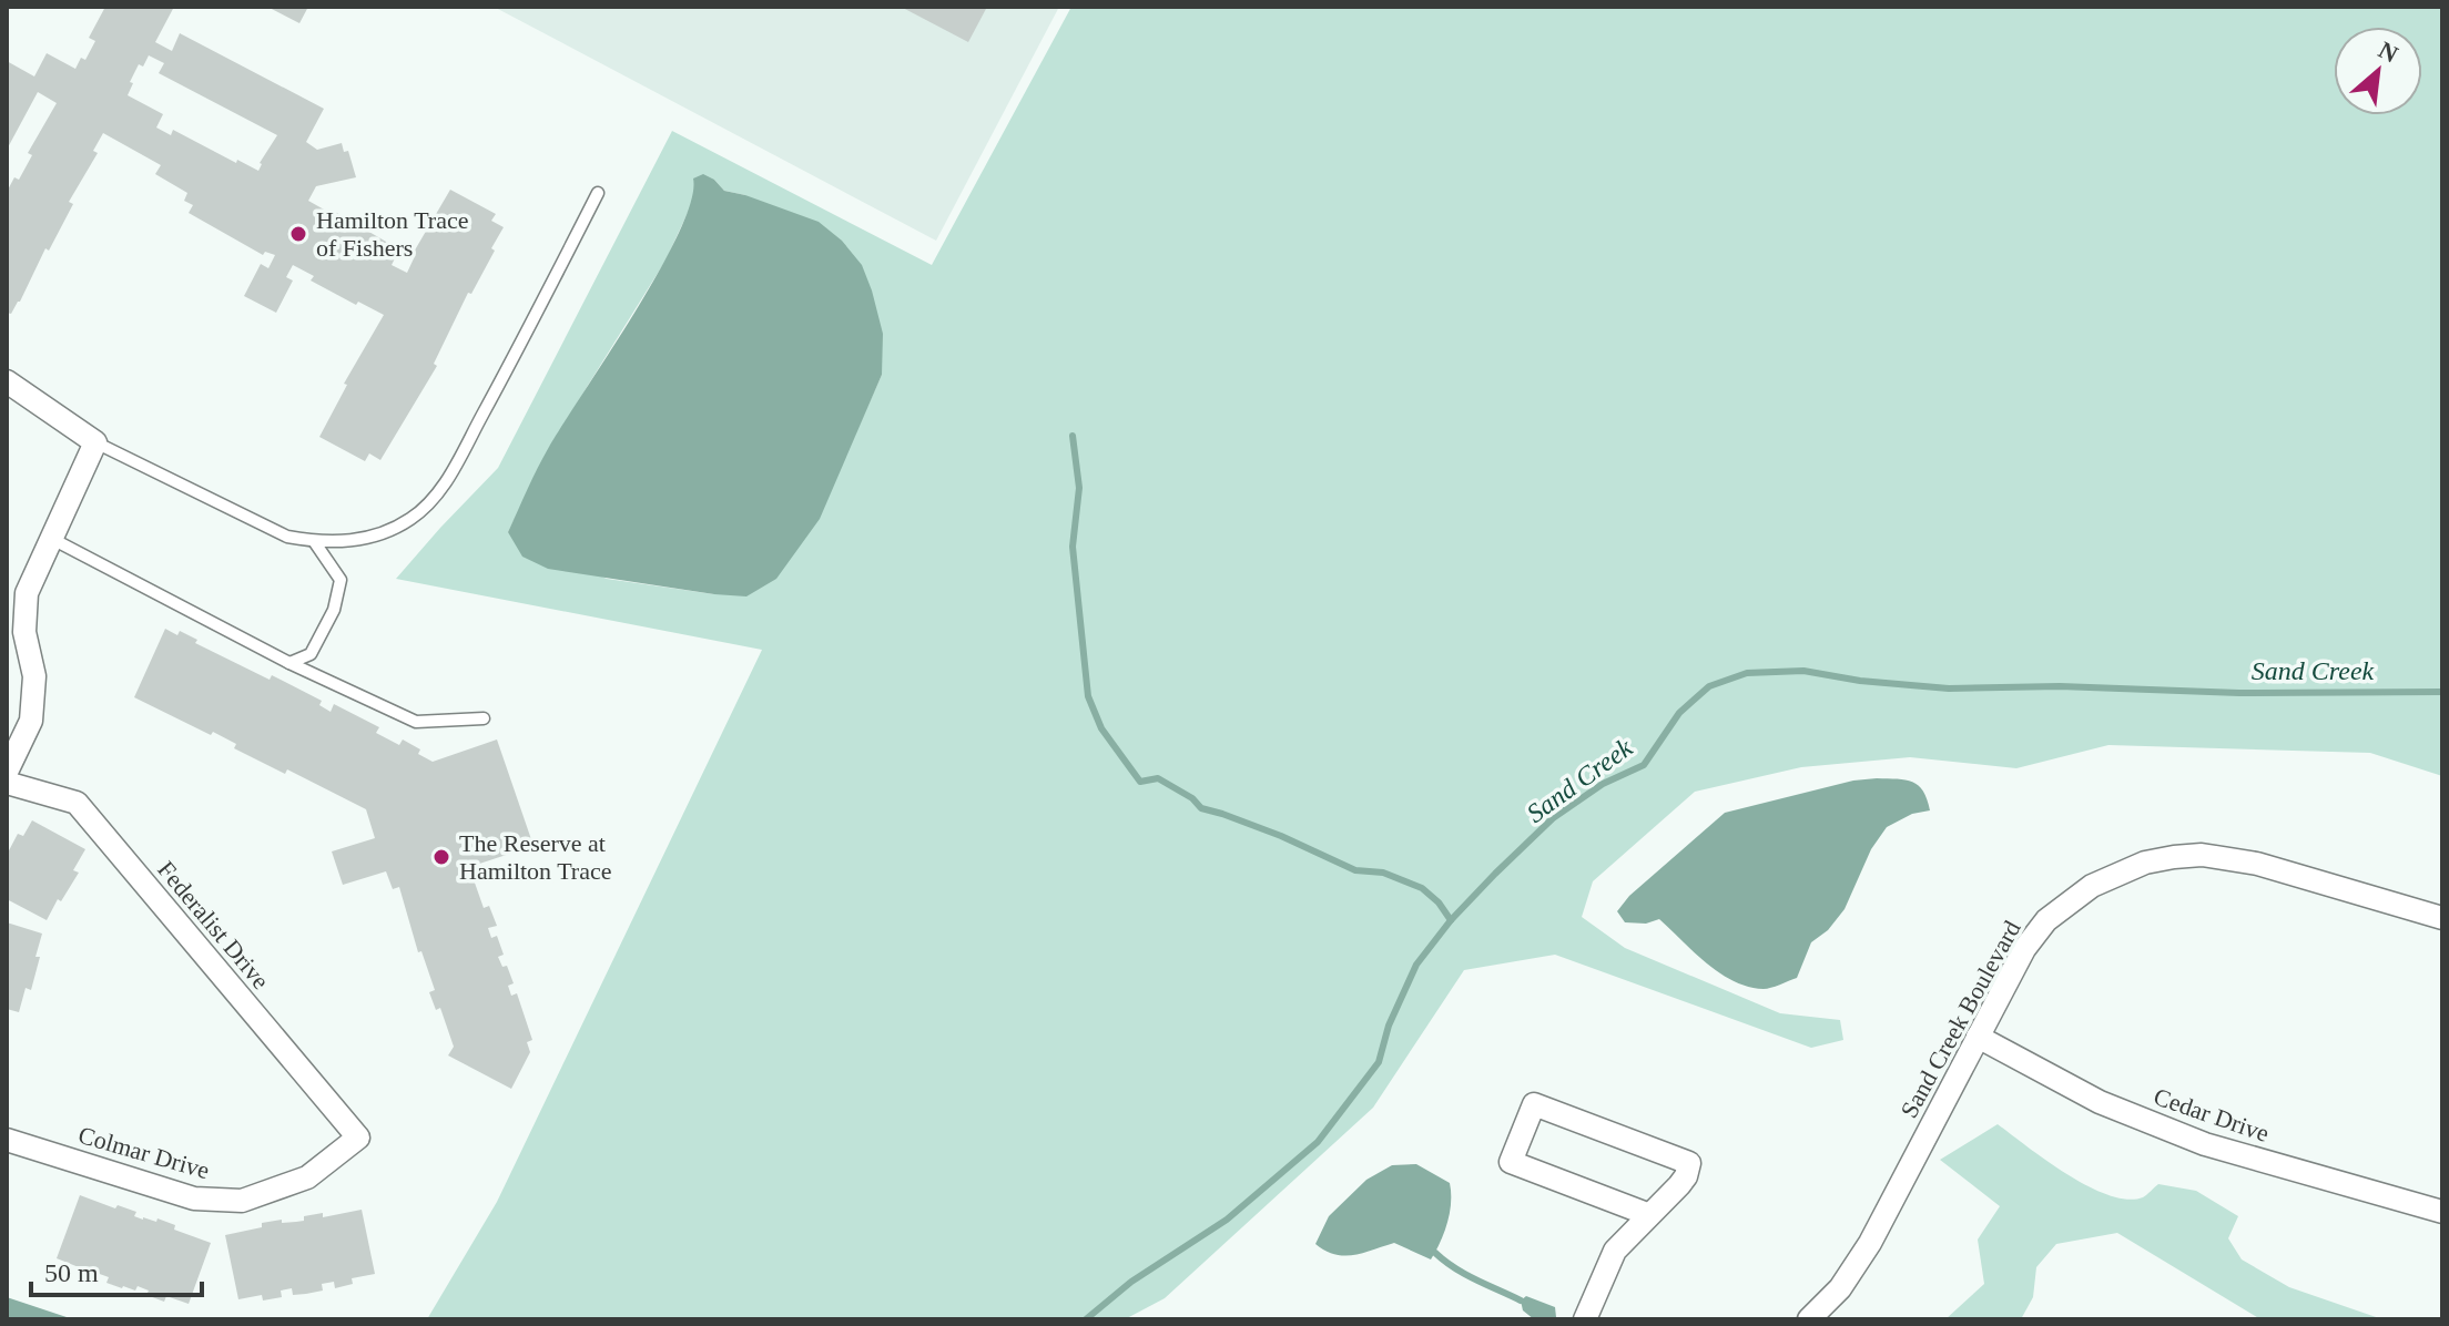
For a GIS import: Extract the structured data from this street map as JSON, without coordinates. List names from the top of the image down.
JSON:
{
  "streets": {
    "street": [
      "Federalist Drive",
      "Sand Creek Boulevard",
      "Cedar Drive",
      "Colmar Drive"
    ]
  },
  "crossings": [
    ["Federalist Drive", "Colmar Drive"],
    ["Sand Creek Boulevard", "Cedar Drive"]
  ],
  "water": ["Sand Creek"],
  "places": ["Hamilton Trace of Fishers", "The Reserve at Hamilton Trace"],
  "scale_bar": "50 m",
  "north": "top right"
}
